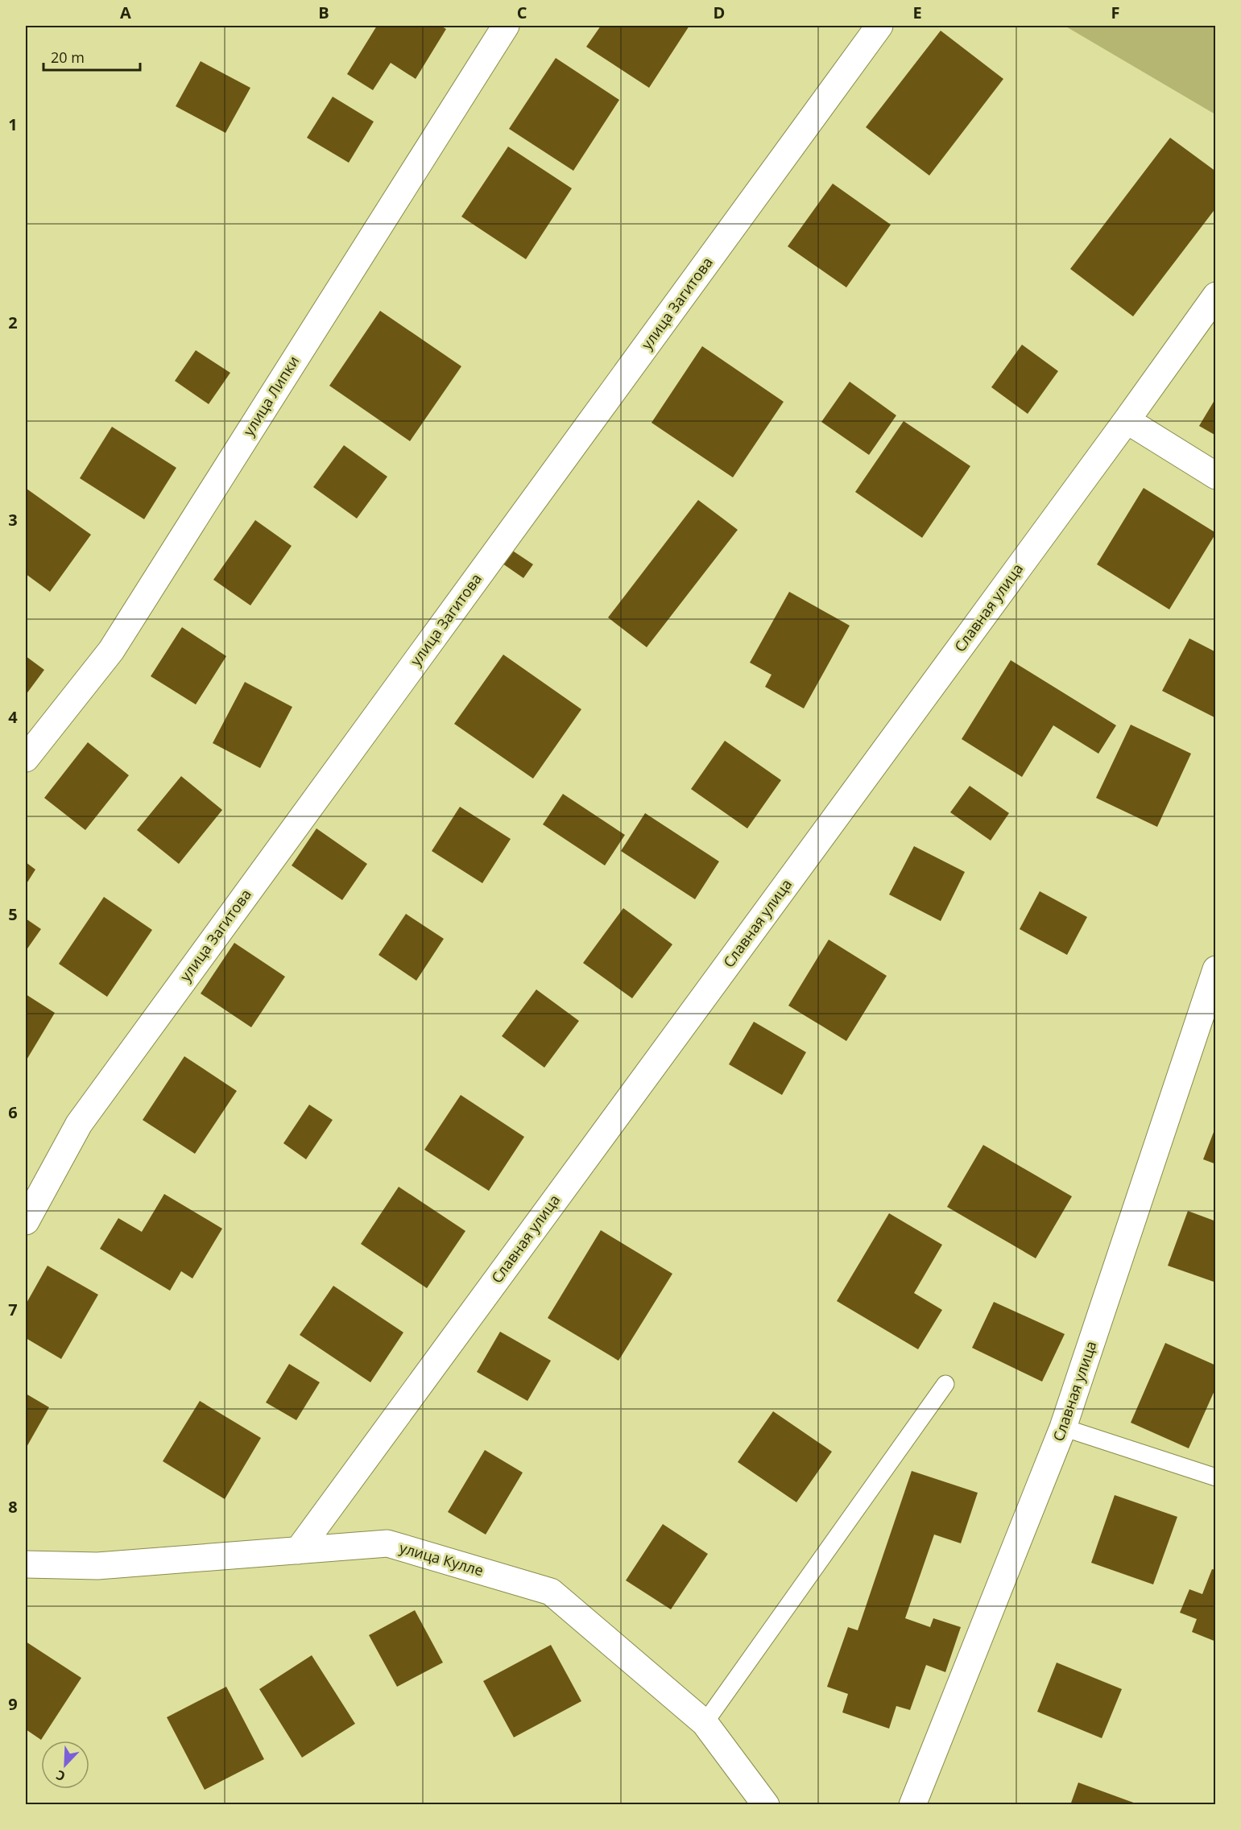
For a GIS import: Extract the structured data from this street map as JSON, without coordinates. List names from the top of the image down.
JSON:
{
  "streets": {
    "street": [
      "улица Загитова",
      "улица Липки",
      "Славная улица",
      "улица Кулле"
    ]
  },
  "crossings": [
    ["Славная улица", "улица Кулле"]
  ],
  "scale_bar": "20 m",
  "north": "bottom left",
  "grid": {
    "columns": [
      "A",
      "B",
      "C",
      "D",
      "E",
      "F"
    ],
    "rows": [
      "1",
      "2",
      "3",
      "4",
      "5",
      "6",
      "7",
      "8",
      "9"
    ]
  }
}
